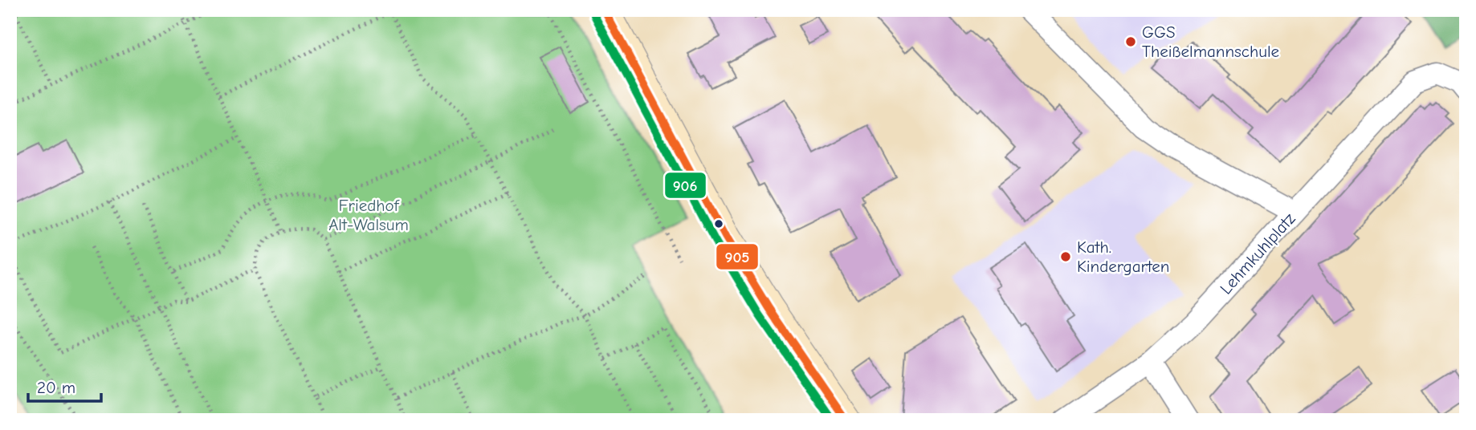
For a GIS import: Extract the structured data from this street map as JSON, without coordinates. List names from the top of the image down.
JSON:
{
  "streets": {
    "street": ["Lehmkuhlplatz"]
  },
  "parks": ["Friedhof Alt-Walsum"],
  "places": ["GGS Theißelmannschule", "Kath. Kindergarten"],
  "lines": ["transit line 905", "transit line 906"],
  "scale_bar": "20 m"
}
